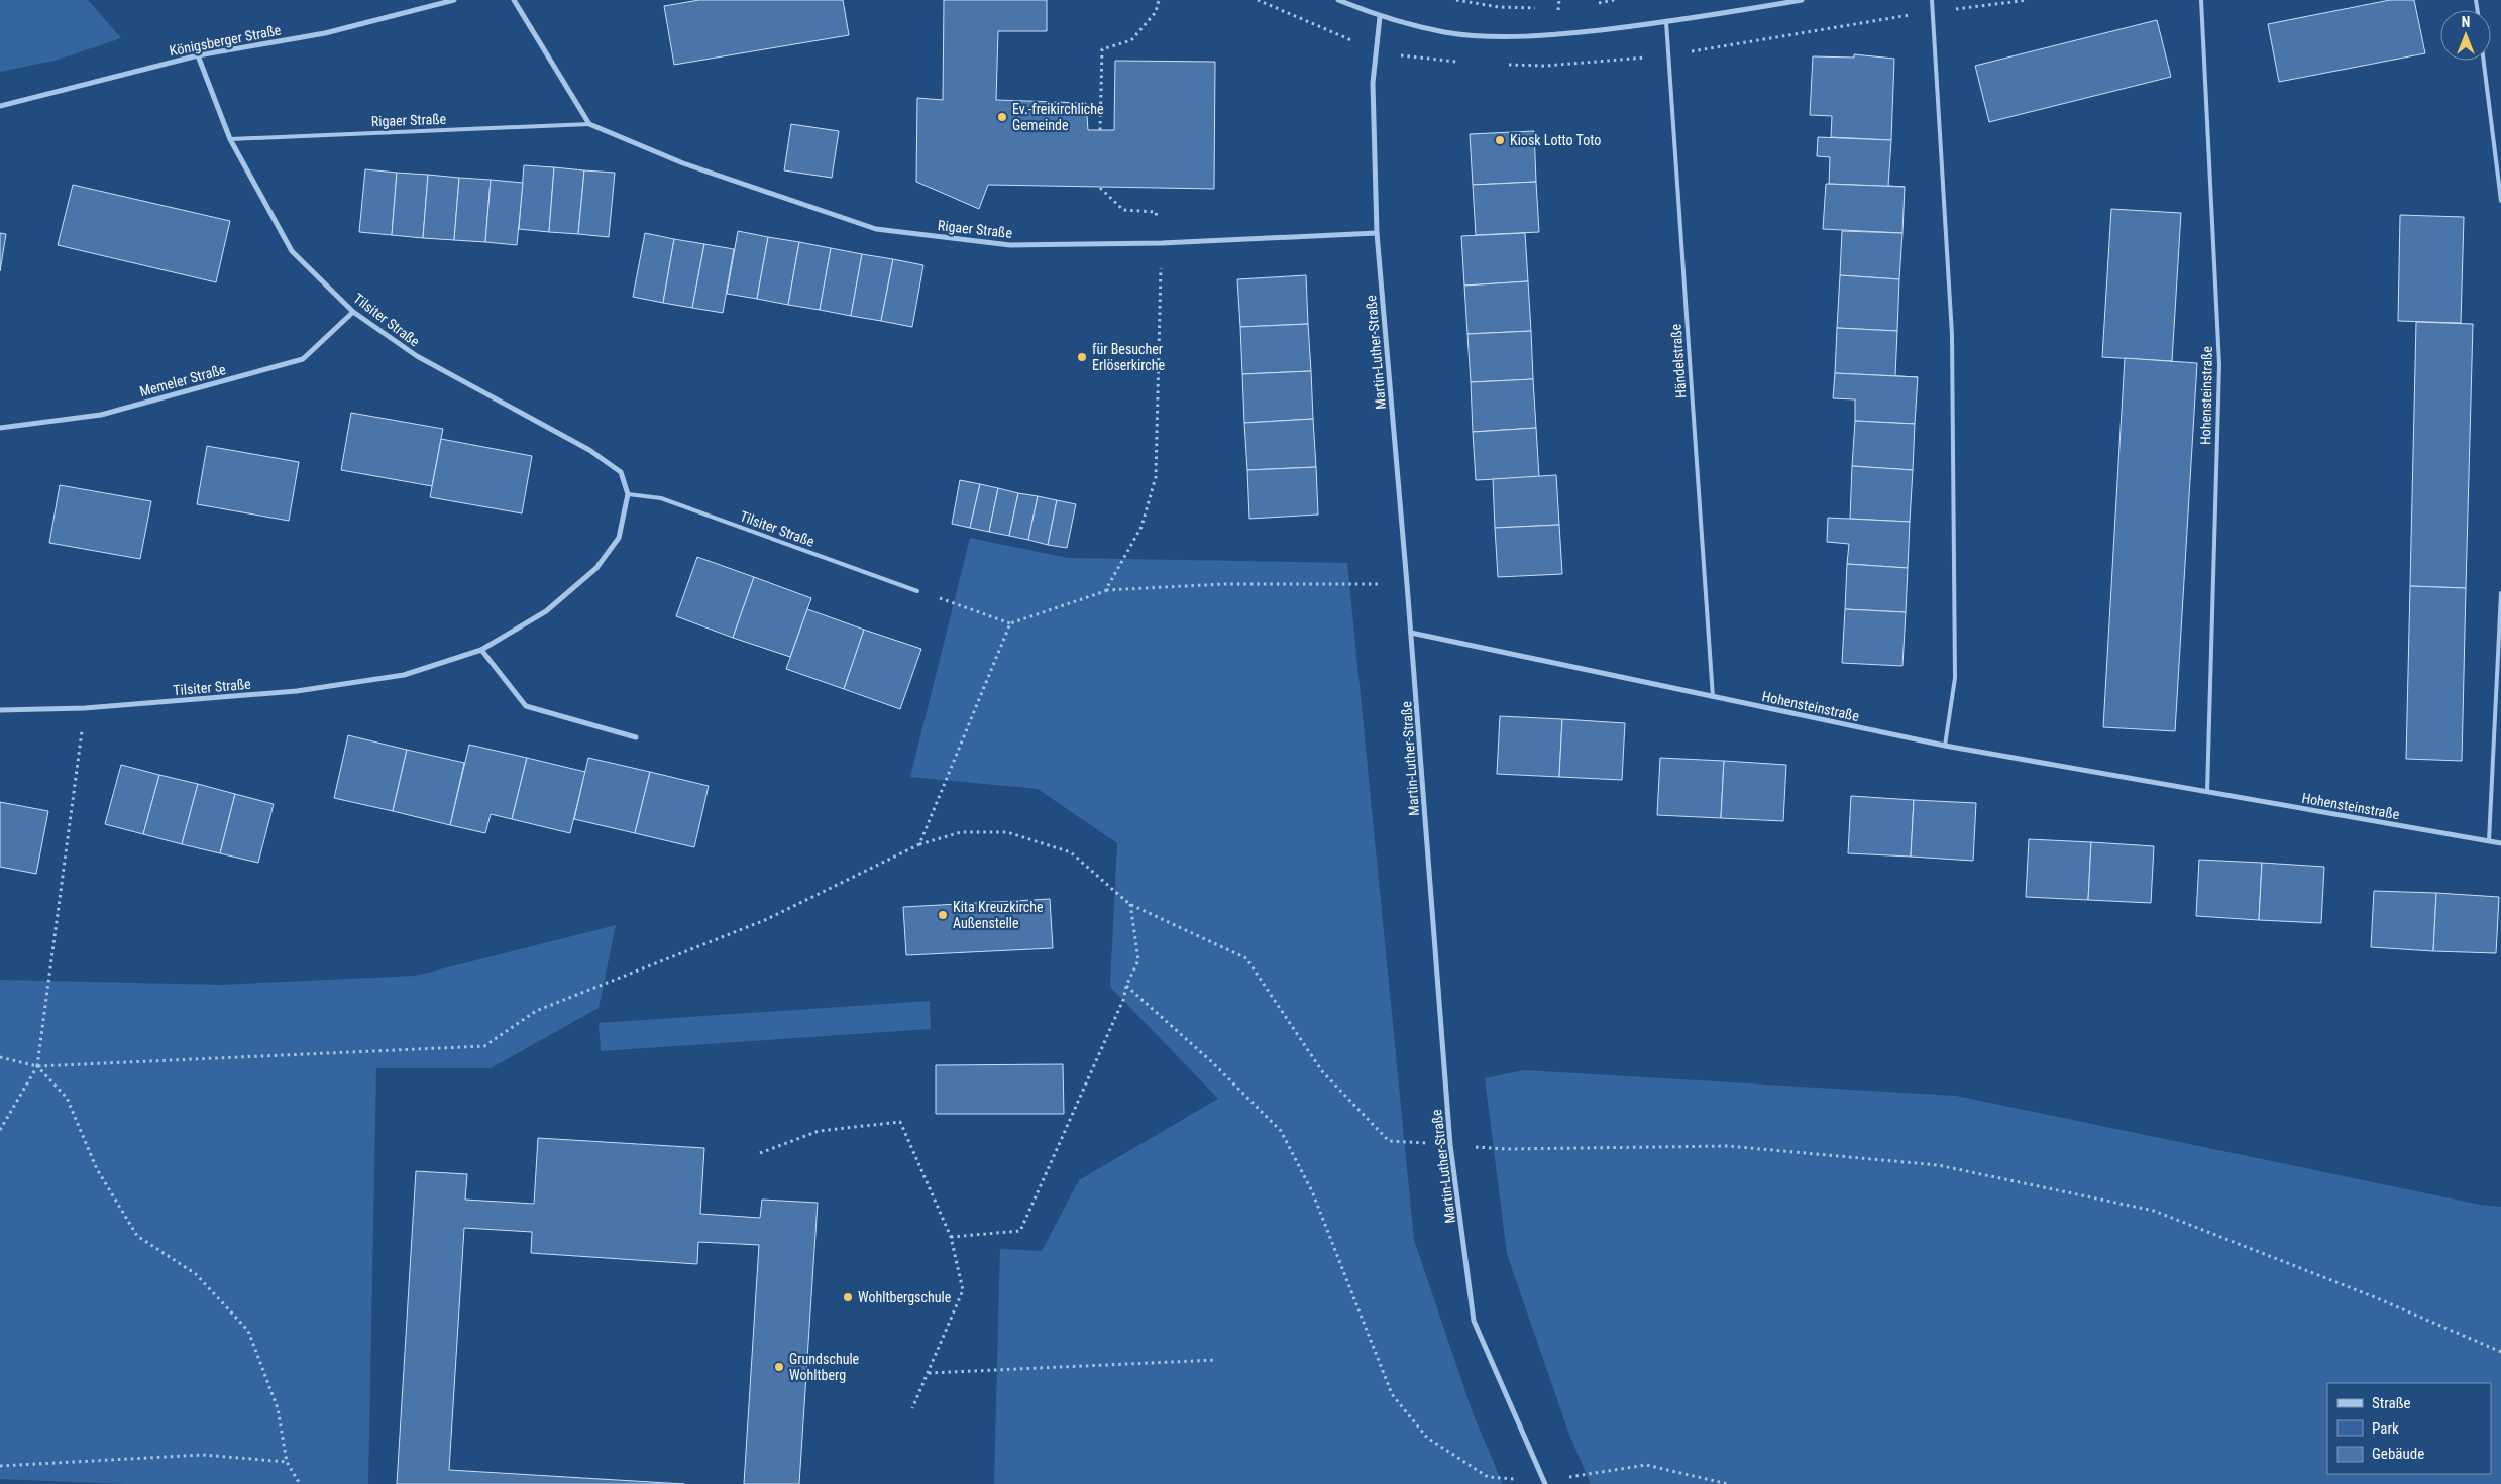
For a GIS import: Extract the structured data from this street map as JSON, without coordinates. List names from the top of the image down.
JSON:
{
  "streets": {
    "street": [
      "Königsberger Straße",
      "Rigaer Straße",
      "Tilsiter Straße",
      "Martin-Luther-Straße",
      "Memeler Straße",
      "Hohensteinstraße"
    ],
    "lane": ["Händelstraße"]
  },
  "crossings": [
    ["Königsberger Straße", "Tilsiter Straße"],
    ["Rigaer Straße", "Tilsiter Straße"],
    ["Rigaer Straße", "Martin-Luther-Straße"],
    ["Tilsiter Straße", "Memeler Straße"],
    ["Martin-Luther-Straße", "Hohensteinstraße"],
    ["Händelstraße", "Hohensteinstraße"]
  ],
  "places": [
    "Ev.-freikirchliche Gemeinde",
    "Kiosk Lotto Toto",
    "für Besucher Erlöserkirche",
    "Kita Kreuzkirche Außenstelle",
    "Wohltbergschule",
    "Grundschule Wohltberg"
  ],
  "legend": ["Straße", "Park", "Gebäude"],
  "north": "top"
}
